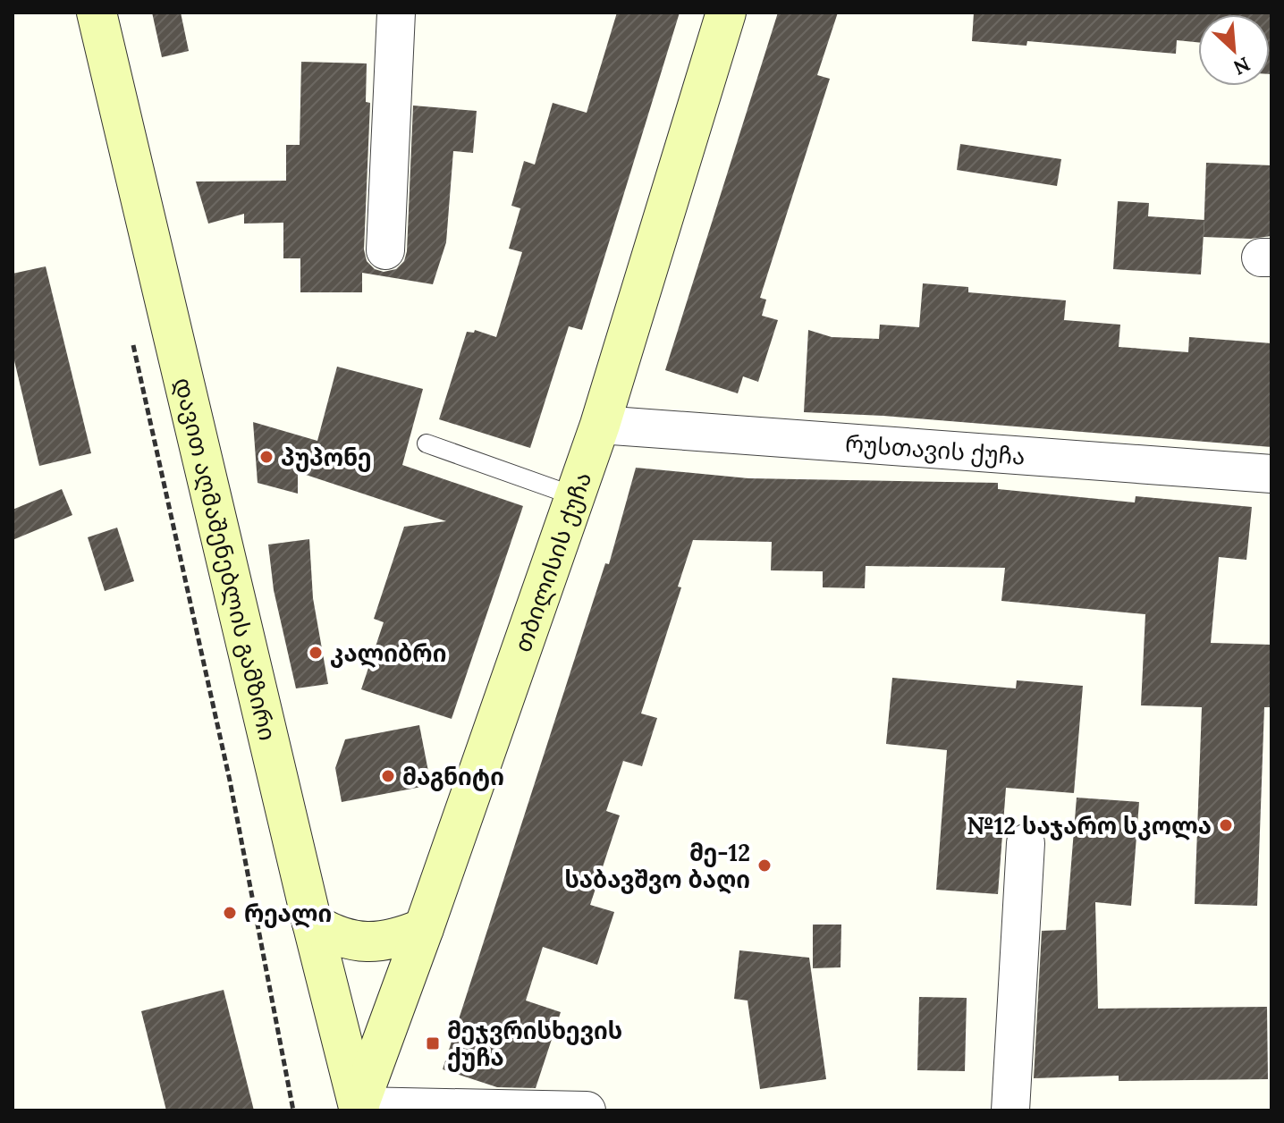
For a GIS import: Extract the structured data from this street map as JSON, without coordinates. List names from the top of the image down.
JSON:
{
  "streets": {
    "main road": ["დავით აღმაშენებლის გამზირი", "თბილისის ქუჩა"],
    "street": ["რუსთავის ქუჩა"]
  },
  "crossings": [
    ["რუსთავის ქუჩა", "თბილისის ქუჩა"],
    ["დავით აღმაშენებლის გამზირი", "თბილისის ქუჩა"]
  ],
  "places": {
    "other": [
      "პუპონე",
      "კალიბრი",
      "მაგნიტი",
      "№12 საჯარო სკოლა",
      "მე-12 საბავშვო ბაღი",
      "რეალი"
    ],
    "transit": ["მეჯვრისხევის ქუჩა"]
  },
  "north": "bottom right"
}
